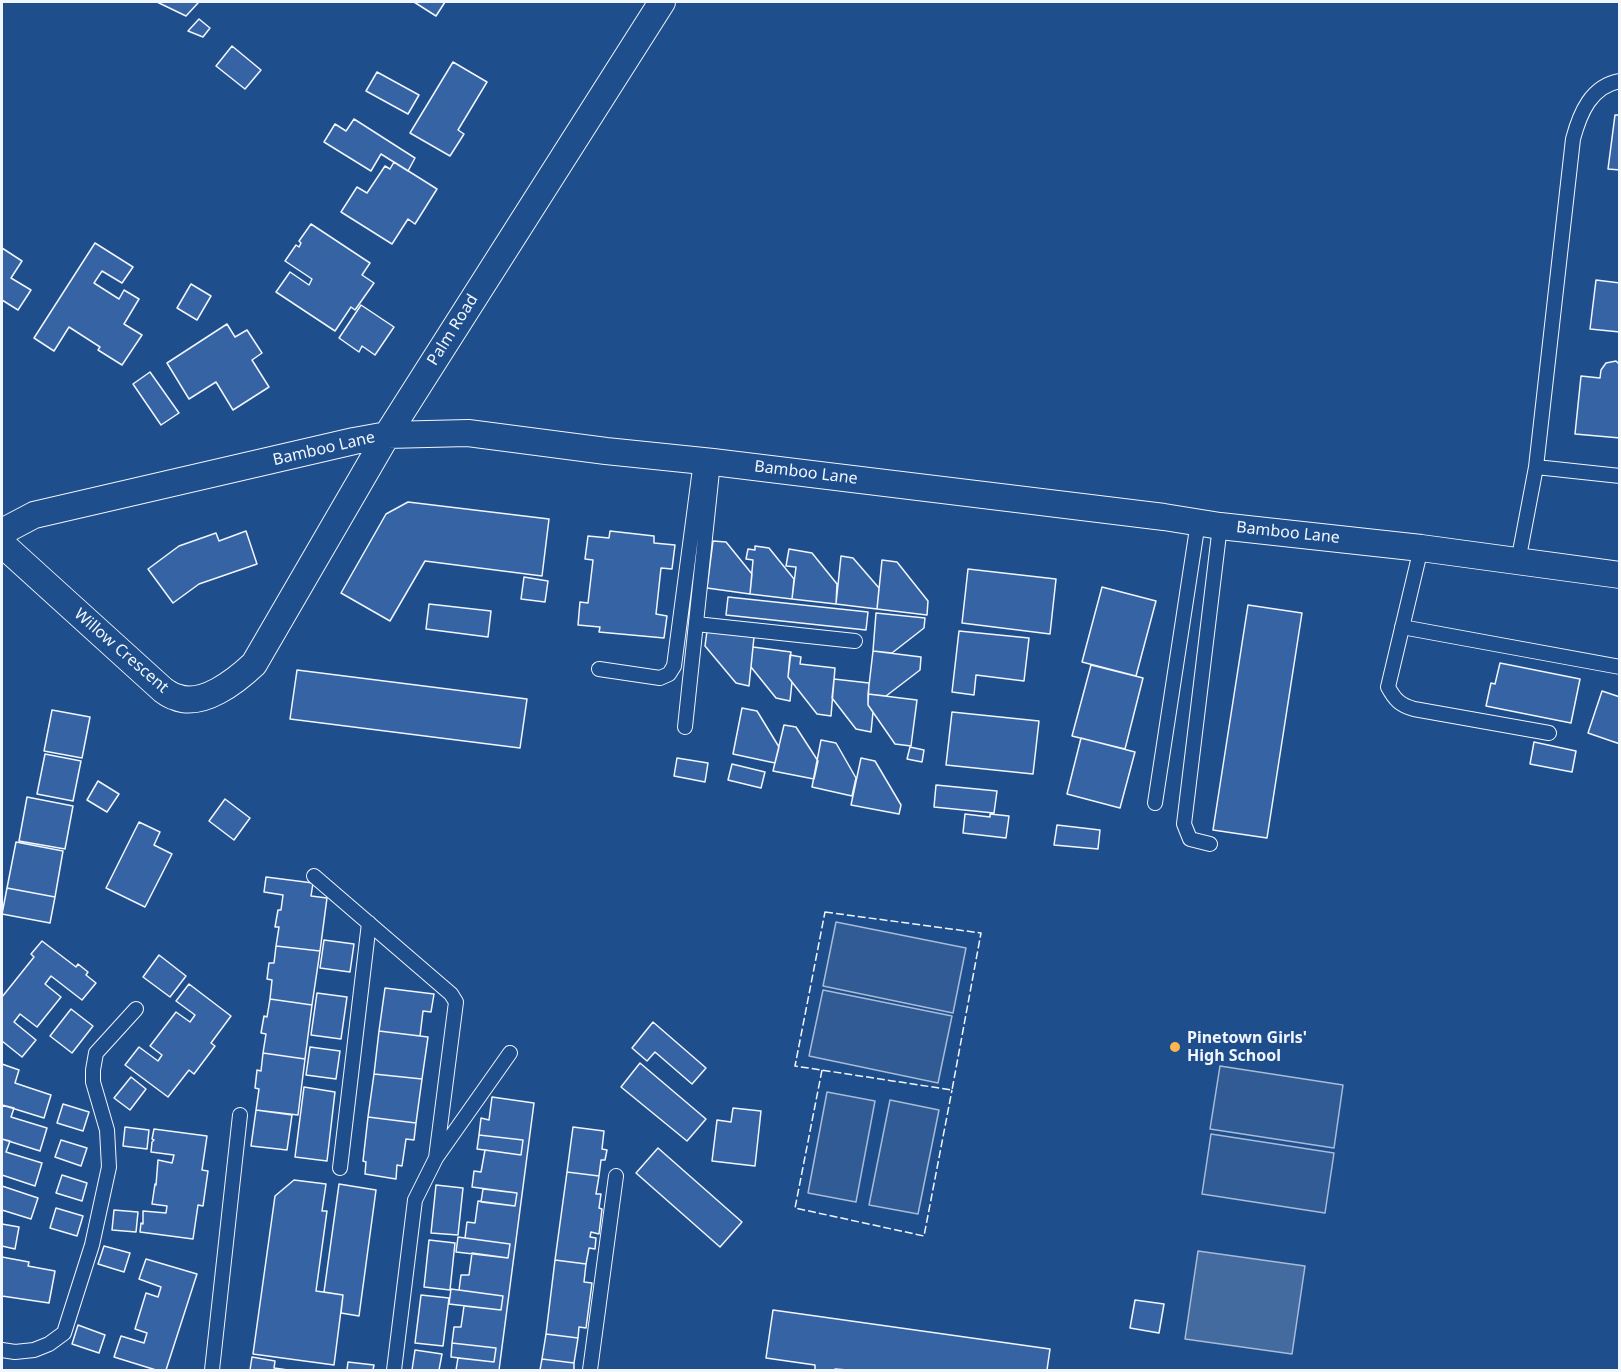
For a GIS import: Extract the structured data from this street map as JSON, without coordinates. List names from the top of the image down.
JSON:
{
  "streets": {
    "street": ["Palm Road", "Bamboo Lane", "Willow Crescent"]
  },
  "crossings": [
    ["Palm Road", "Bamboo Lane"],
    ["Palm Road", "Willow Crescent"]
  ],
  "places": ["Pinetown Girls' High School"]
}
